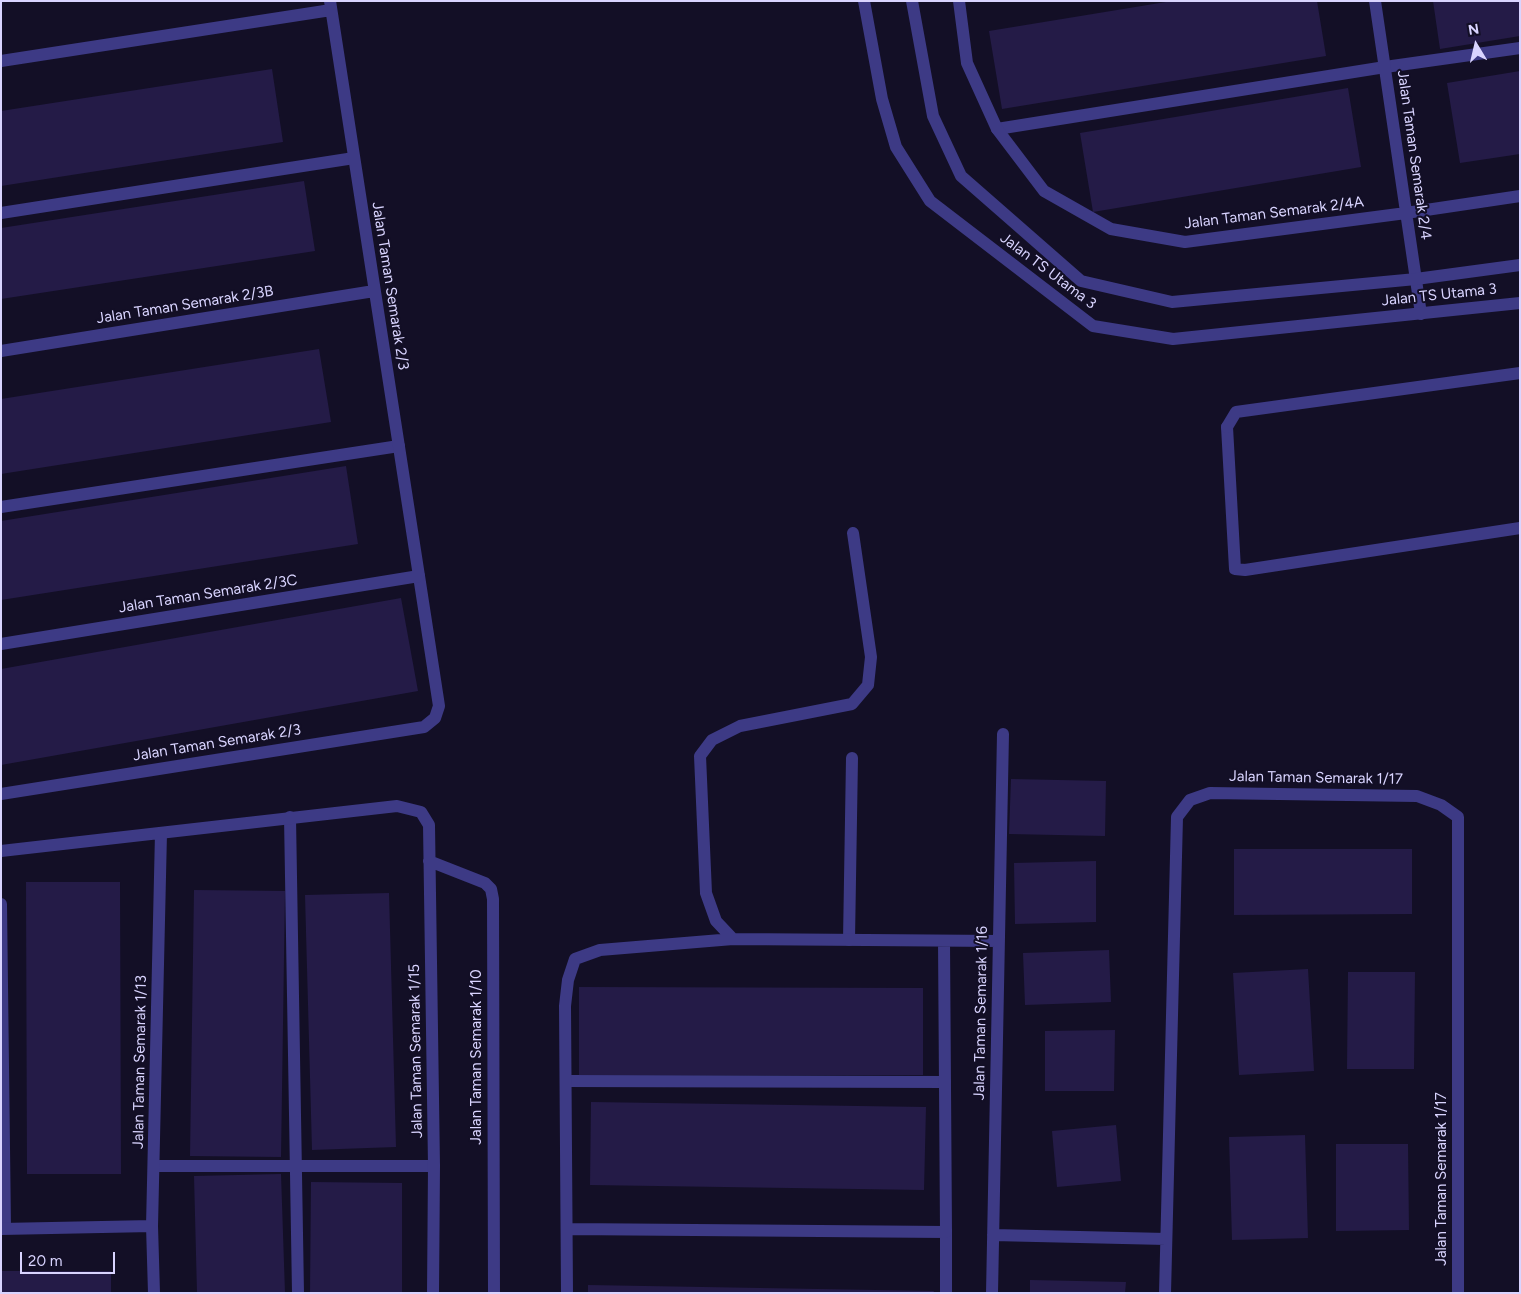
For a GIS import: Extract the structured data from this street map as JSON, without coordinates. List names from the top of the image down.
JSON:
{
  "streets": {
    "street": [
      "Jalan Taman Semarak 2/4",
      "Jalan Taman Semarak 2/4A",
      "Jalan TS Utama 3",
      "Jalan Taman Semarak 2/3",
      "Jalan Taman Semarak 2/3B",
      "Jalan Taman Semarak 2/3C",
      "Jalan Taman Semarak 1/17",
      "Jalan Taman Semarak 1/16",
      "Jalan Taman Semarak 1/15",
      "Jalan Taman Semarak 1/10",
      "Jalan Taman Semarak 1/13"
    ]
  },
  "crossings": [
    ["Jalan Taman Semarak 2/4", "Jalan Taman Semarak 2/4A"],
    ["Jalan Taman Semarak 2/4", "Jalan TS Utama 3"],
    ["Jalan Taman Semarak 2/3", "Jalan Taman Semarak 2/3B"],
    ["Jalan Taman Semarak 2/3", "Jalan Taman Semarak 2/3C"],
    ["Jalan Taman Semarak 1/15", "Jalan Taman Semarak 1/10"]
  ],
  "scale_bar": "20 m",
  "north": "top"
}
